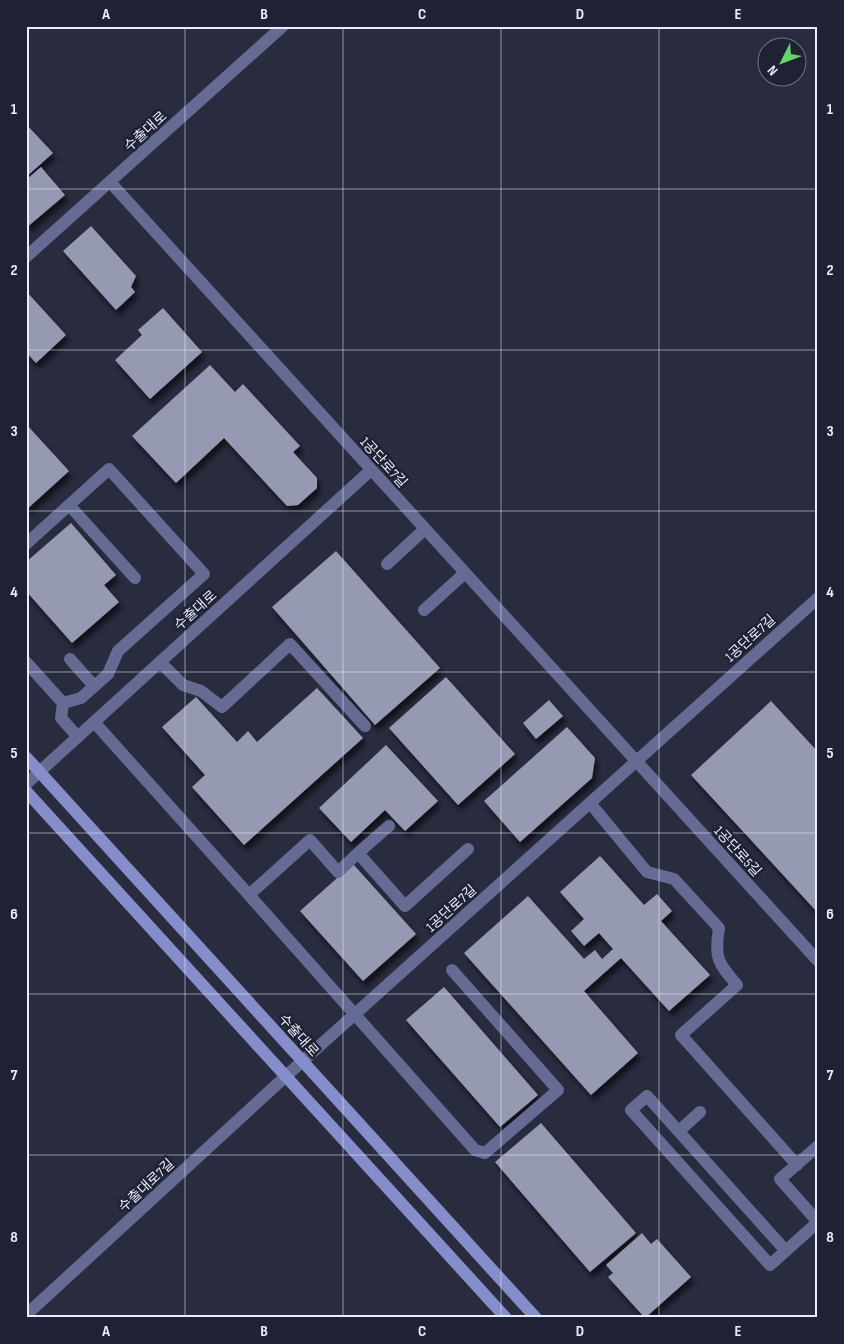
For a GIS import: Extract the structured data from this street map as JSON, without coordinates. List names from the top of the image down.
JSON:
{
  "streets": {
    "main road": ["수출대로"],
    "street": ["1공단로7길", "1공단로5길", "수출대로7길"]
  },
  "crossings": [
    ["수출대로", "1공단로7길"],
    ["1공단로7길", "1공단로5길"],
    ["1공단로7길", "수출대로7길"]
  ],
  "north": "bottom left",
  "grid": {
    "columns": [
      "A",
      "B",
      "C",
      "D",
      "E"
    ],
    "rows": [
      "1",
      "2",
      "3",
      "4",
      "5",
      "6",
      "7",
      "8"
    ]
  }
}
